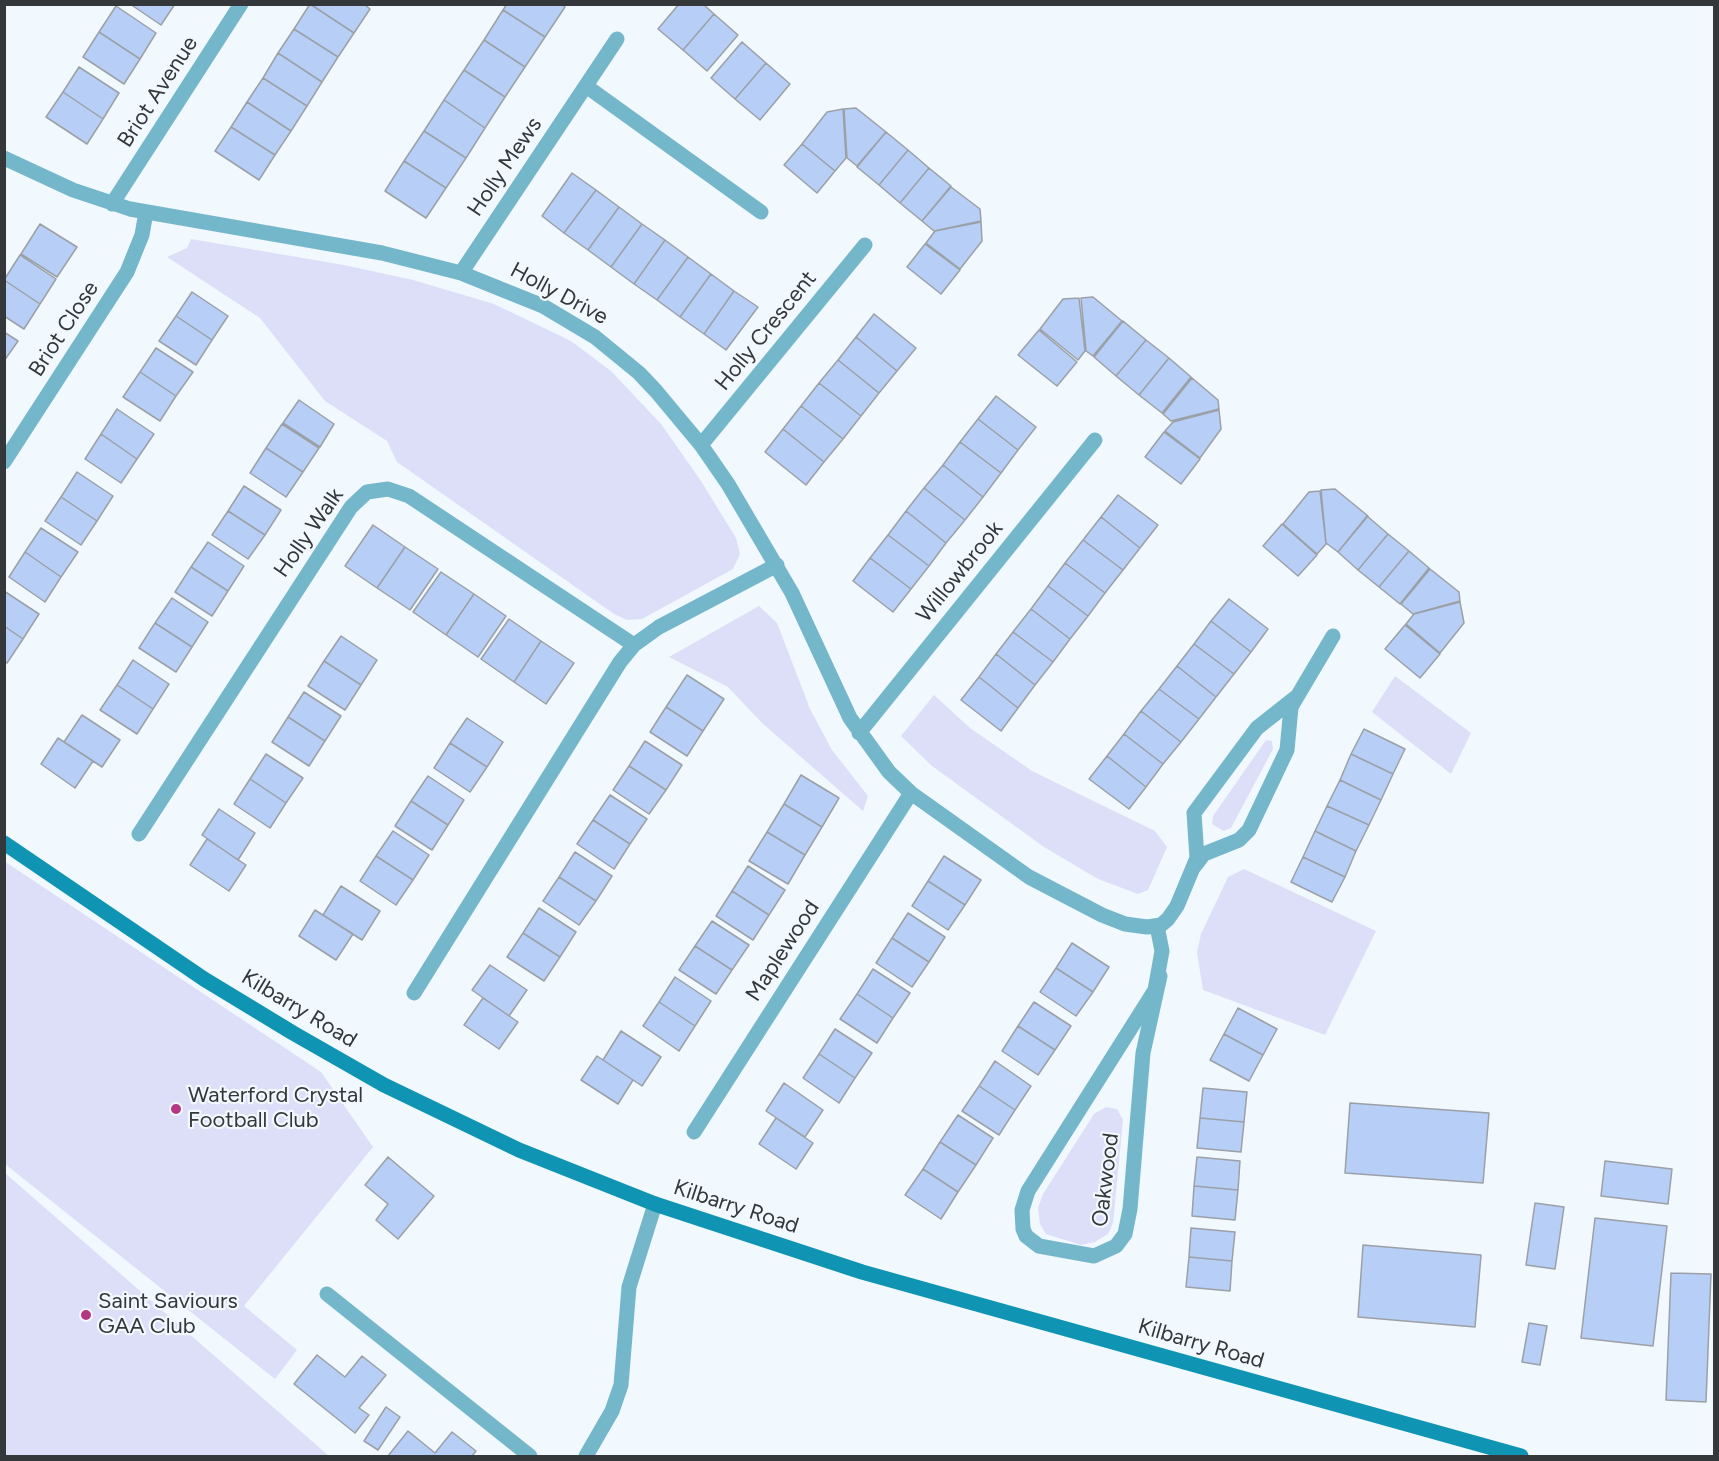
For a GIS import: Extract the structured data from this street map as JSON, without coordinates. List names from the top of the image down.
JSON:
{
  "streets": {
    "street": [
      "Briot Avenue",
      "Holly Mews",
      "Holly Drive",
      "Briot Close",
      "Holly Crescent",
      "Holly Walk",
      "Willowbrook",
      "Maplewood",
      "Kilbarry Road",
      "Oakwood"
    ]
  },
  "crossings": [
    ["Briot Avenue", "Holly Drive"],
    ["Holly Mews", "Holly Drive"],
    ["Holly Drive", "Briot Close"],
    ["Holly Drive", "Holly Crescent"],
    ["Holly Drive", "Willowbrook"],
    ["Holly Drive", "Maplewood"],
    ["Holly Drive", "Oakwood"]
  ],
  "places": ["Waterford Crystal Football Club", "Saint Saviours GAA Club"]
}
